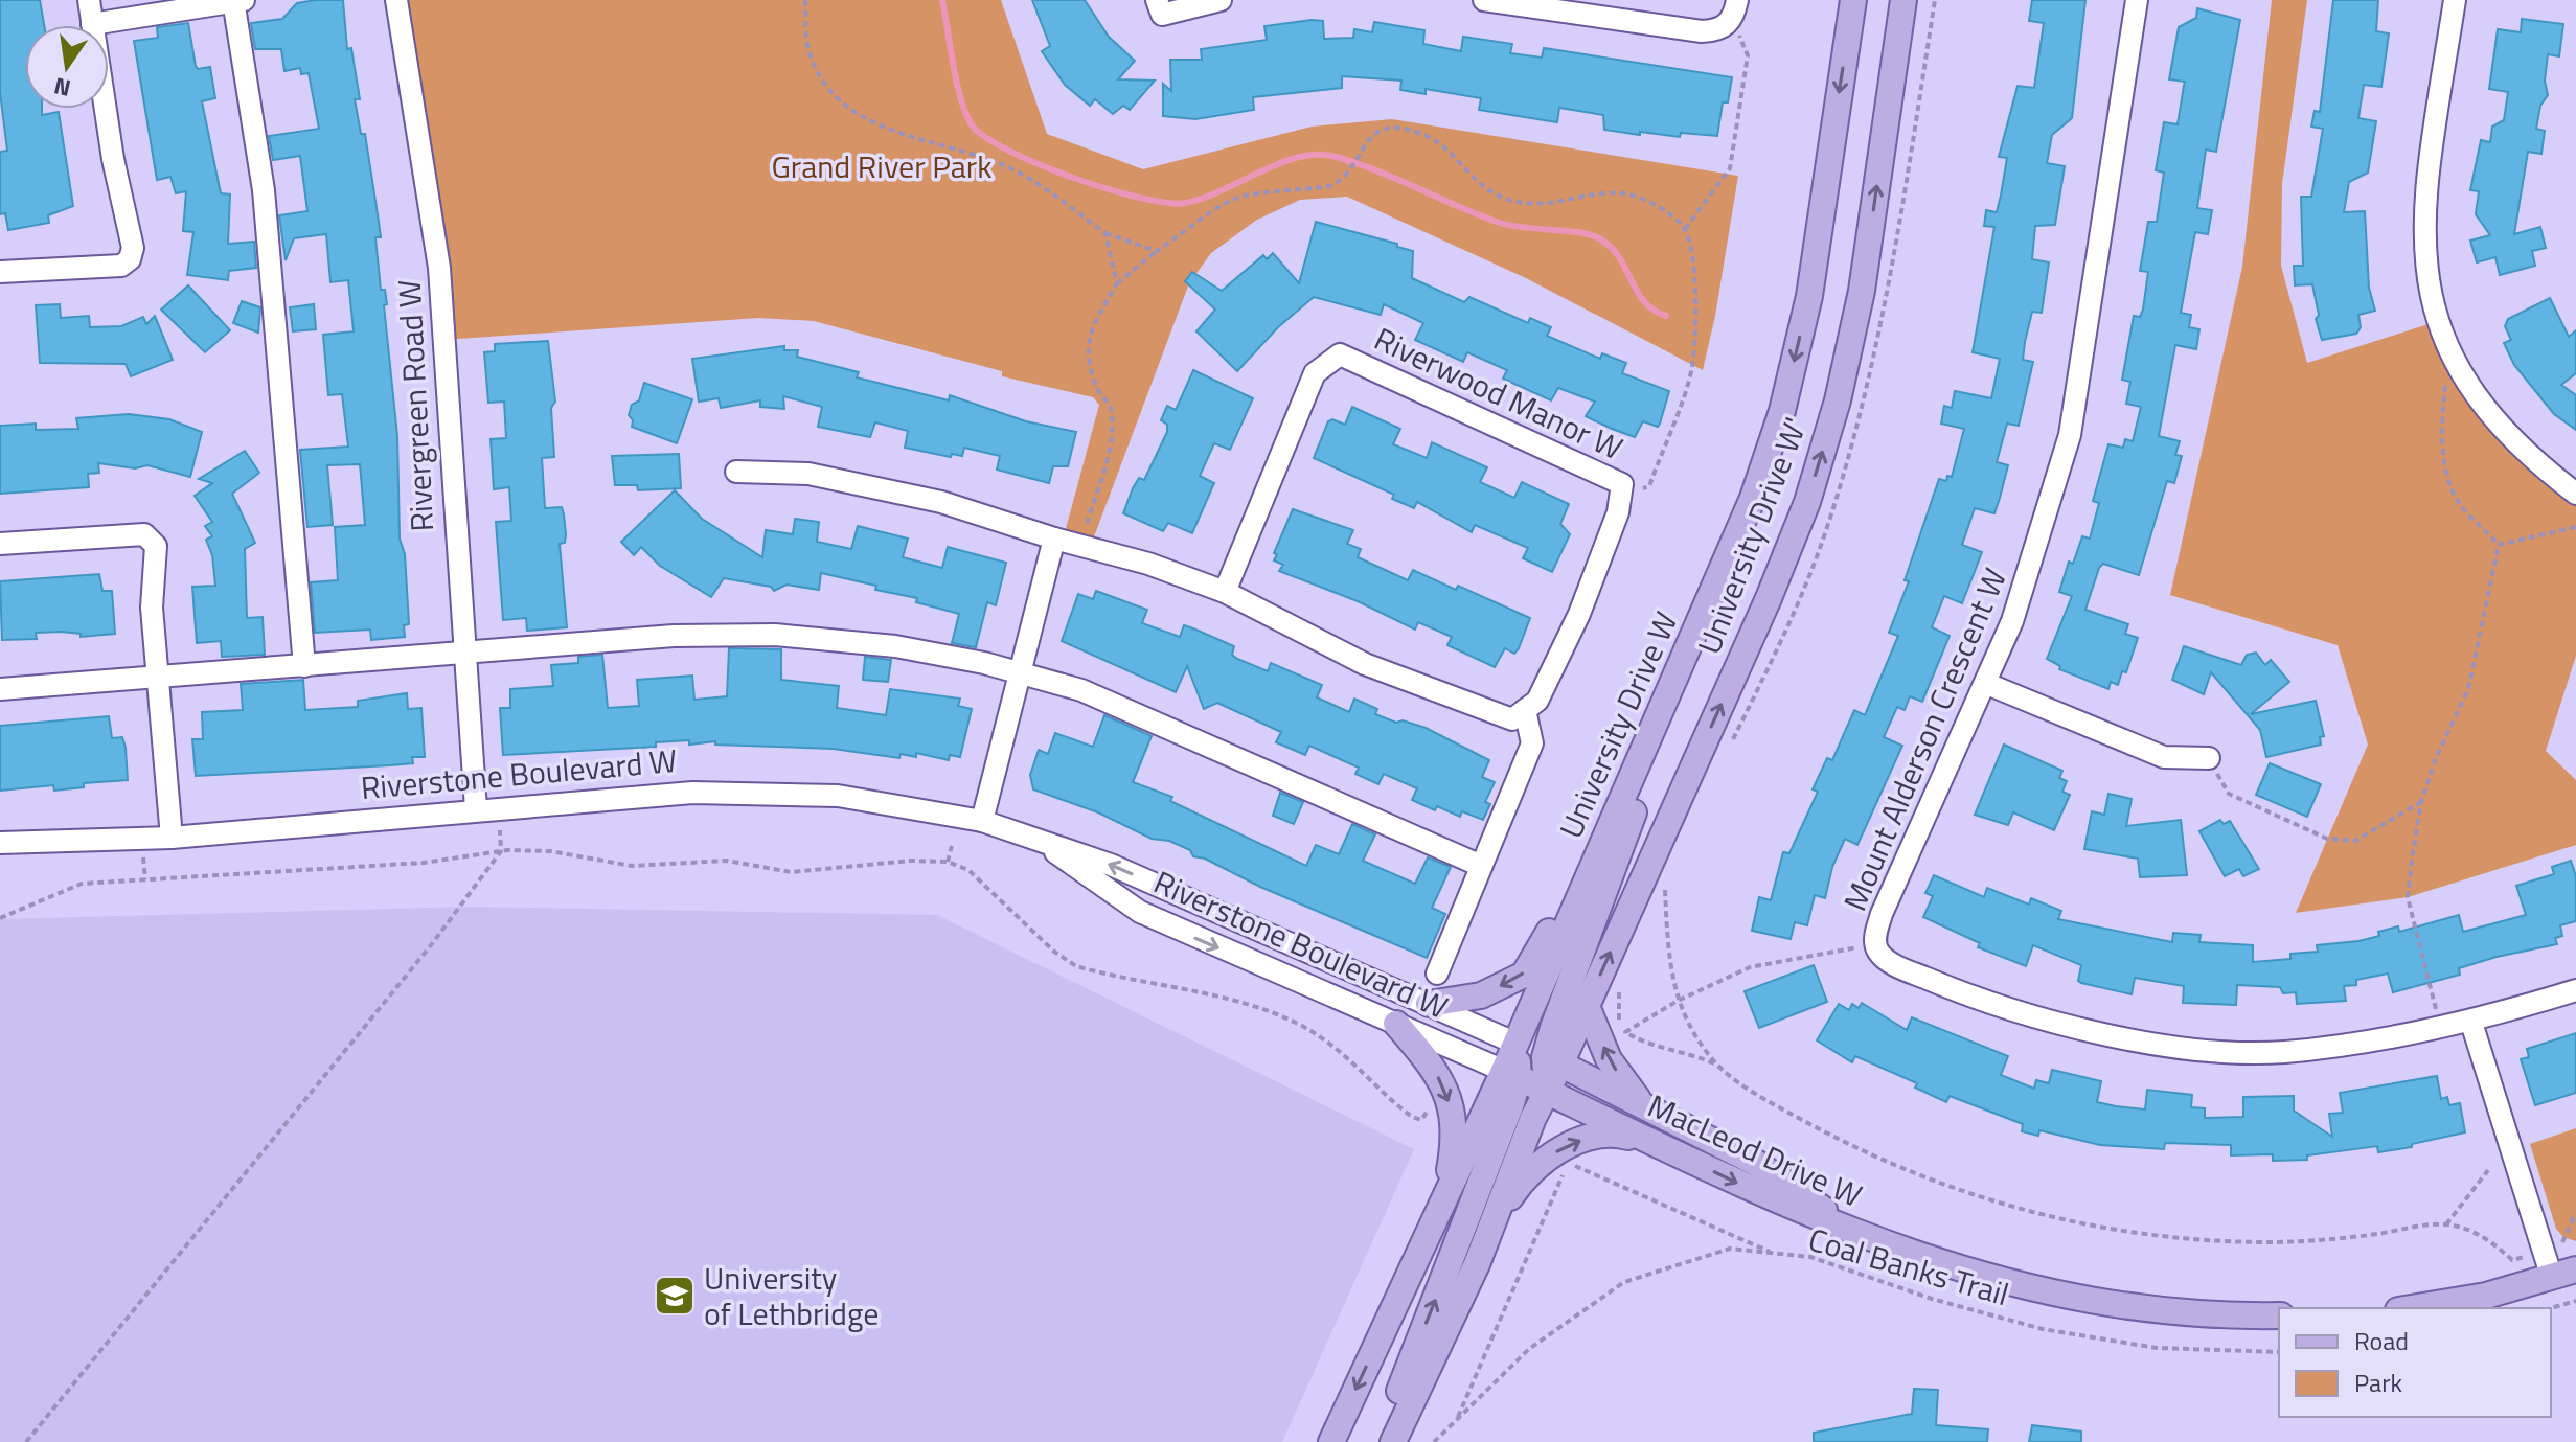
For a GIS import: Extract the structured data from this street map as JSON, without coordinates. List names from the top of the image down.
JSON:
{
  "streets": {
    "main road": [
      "University Drive W'",
      "University Drive W",
      "Riverstone Boulevard W",
      "MacLeod Drive W"
    ],
    "street": ["Riverwood Manor W", "Rivergreen Road W", "Mount Alderson Crescent W"],
    "path": ["Coal Banks Trail"]
  },
  "crossings": [
    ["Rivergreen Road W", "Riverstone Boulevard W"],
    ["University Drive W'", "Riverstone Boulevard W"],
    ["University Drive W'", "MacLeod Drive W"],
    ["University Drive W", "Riverstone Boulevard W"],
    ["Riverstone Boulevard W", "MacLeod Drive W"]
  ],
  "parks": ["Grand River Park"],
  "places": {
    "school or university": ["University of Lethbridge"]
  },
  "legend": ["Road", "Park"],
  "north": "bottom"
}
